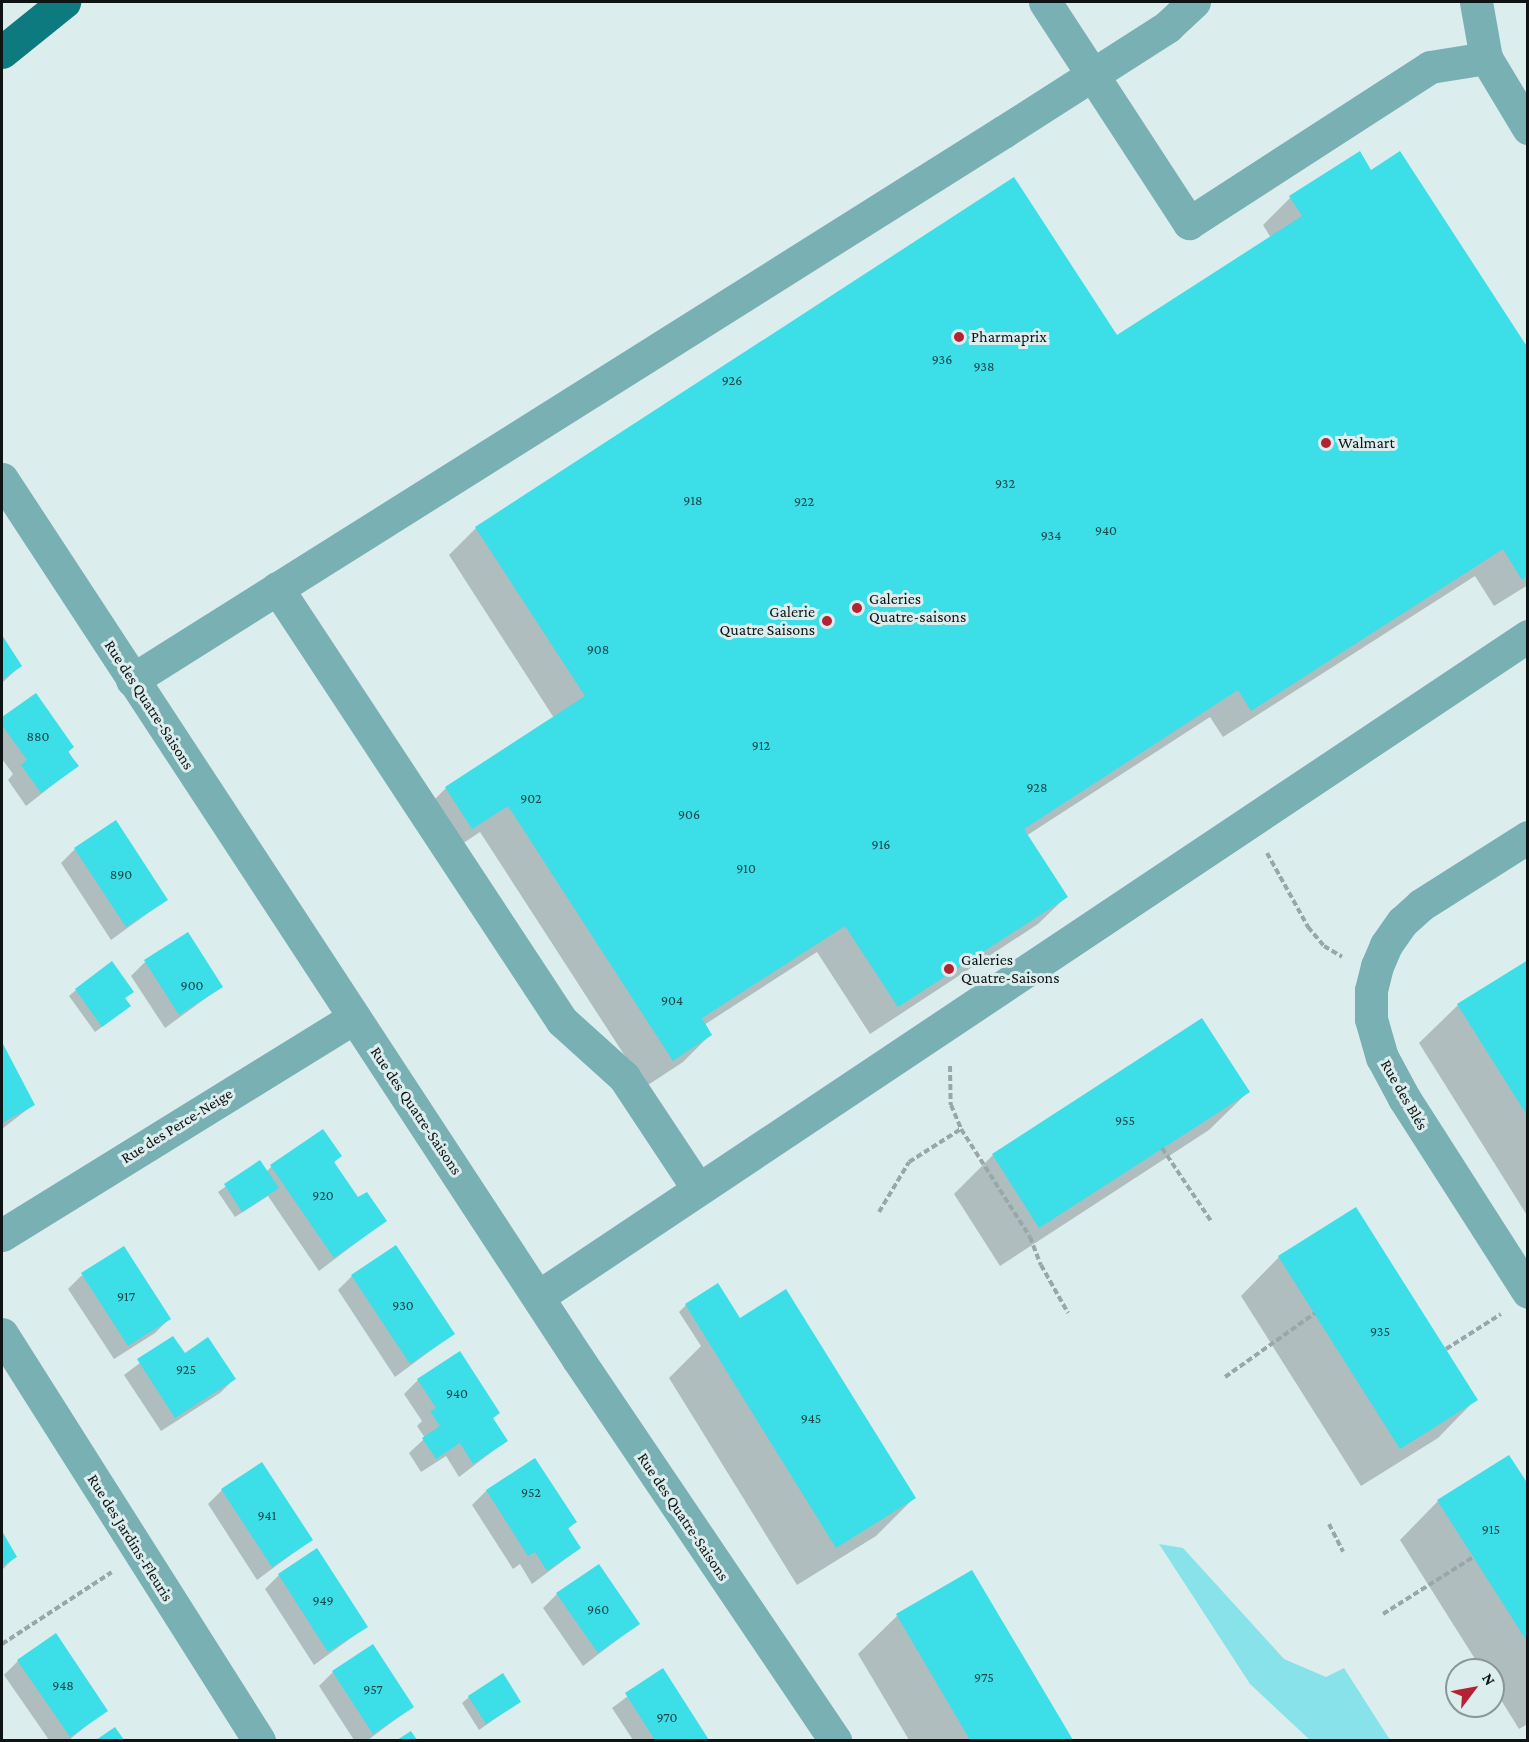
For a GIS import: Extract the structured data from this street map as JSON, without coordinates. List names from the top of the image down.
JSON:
{
  "streets": {
    "street": [
      "Rue des Quatre-Saisons",
      "Rue des Blés",
      "Rue des Perce-Neige",
      "Rue des Jardins-Fleuris"
    ]
  },
  "crossings": [
    ["Rue des Quatre-Saisons", "Rue des Perce-Neige"]
  ],
  "places": [
    "Pharmaprix",
    "Walmart",
    "Galeries Quatre-saisons",
    "Galerie Quatre Saisons",
    "Galeries Quatre-Saisons"
  ],
  "house_numbers": [
    "936",
    "938",
    "926",
    "932",
    "918",
    "922",
    "940",
    "934",
    "908",
    "880",
    "912",
    "928",
    "902",
    "906",
    "916",
    "910",
    "890",
    "900",
    "904",
    "955",
    "920",
    "917",
    "930",
    "935",
    "925",
    "940",
    "945",
    "952",
    "941",
    "915",
    "949",
    "960",
    "975",
    "948",
    "957",
    "970"
  ],
  "north": "top right"
}
